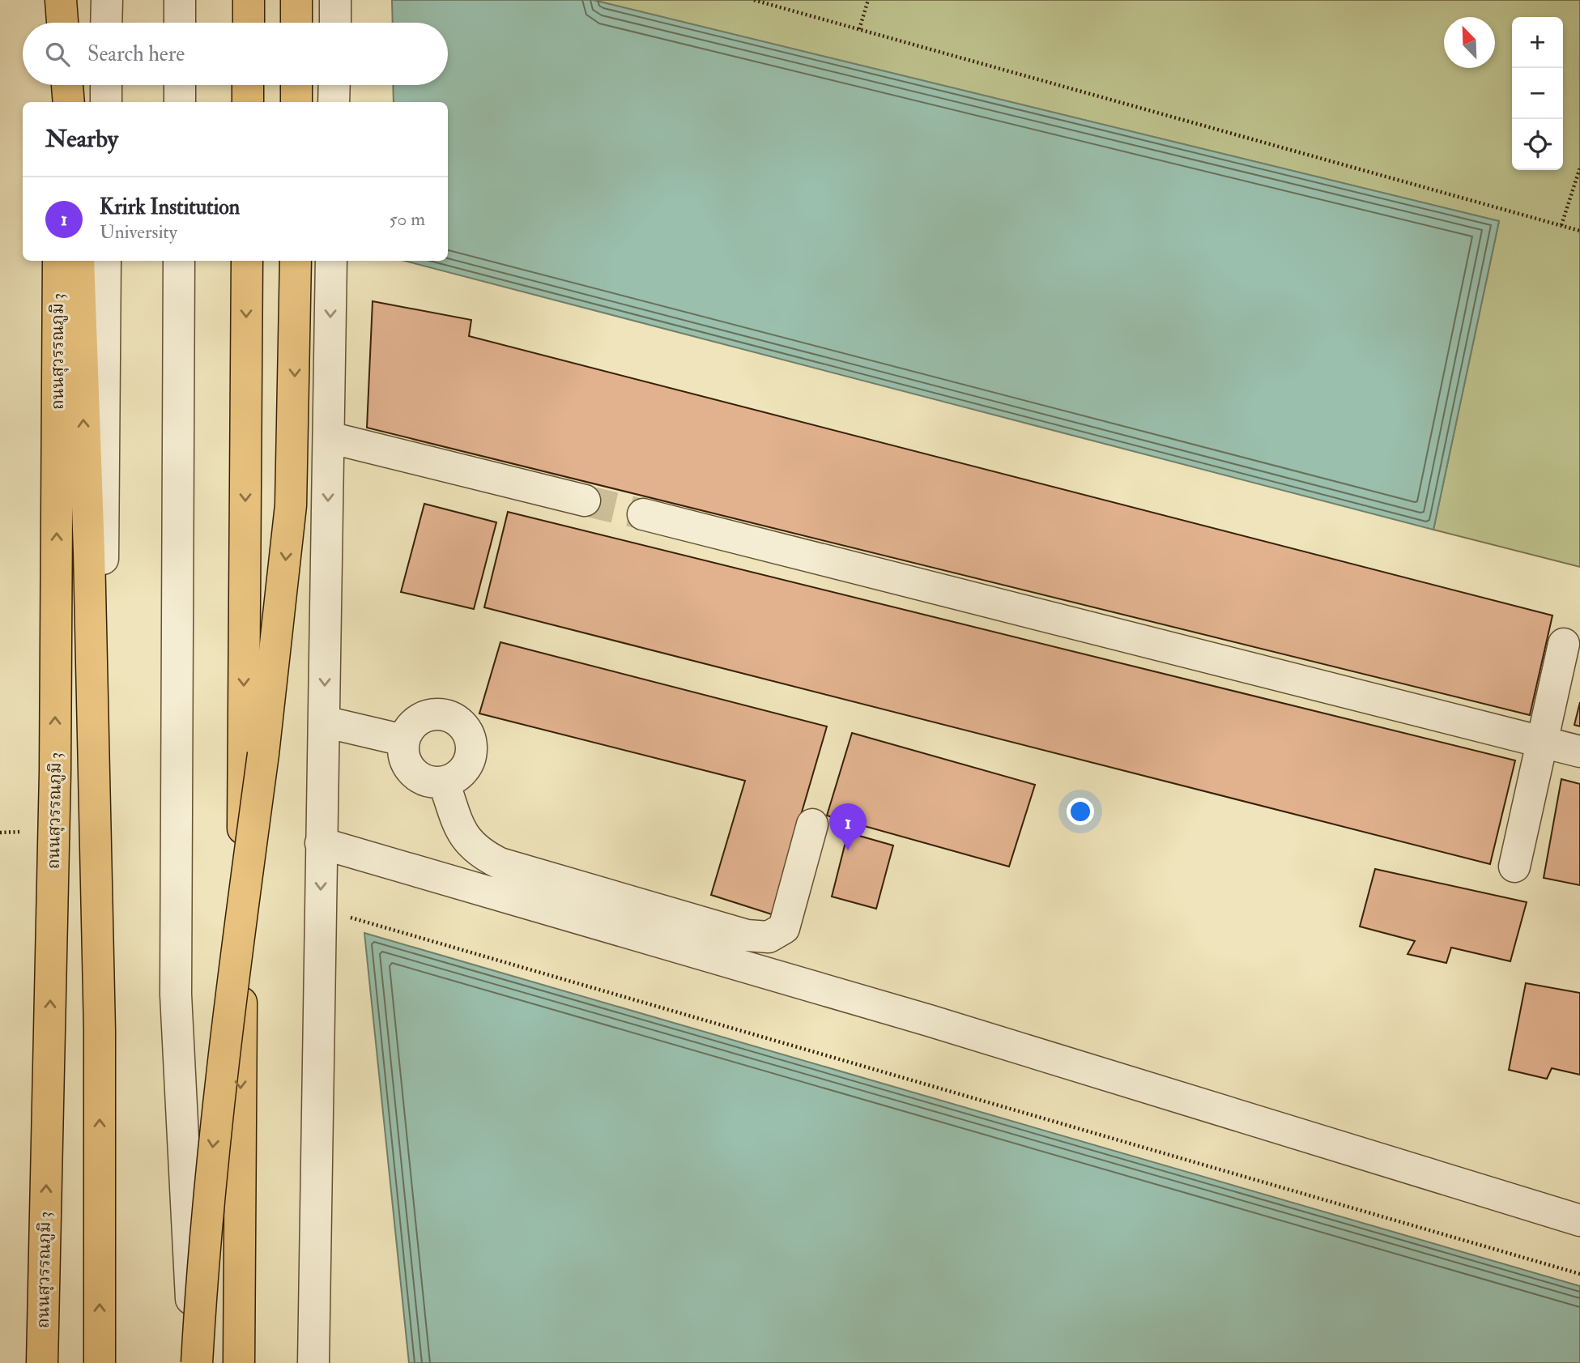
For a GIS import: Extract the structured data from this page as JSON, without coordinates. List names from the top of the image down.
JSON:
{
  "streets": {
    "main road": ["ถนนสุวรรณภูมิ 3"]
  },
  "north": "top left",
  "page": {
    "map_buttons": ["+", "−"],
    "search": "Search here",
    "heading": "Nearby",
    "list": [
      {
        "mark": "1",
        "name": "Krirk Institution",
        "note": "University",
        "value": "50 m"
      }
    ],
    "pins": "1"
  }
}
